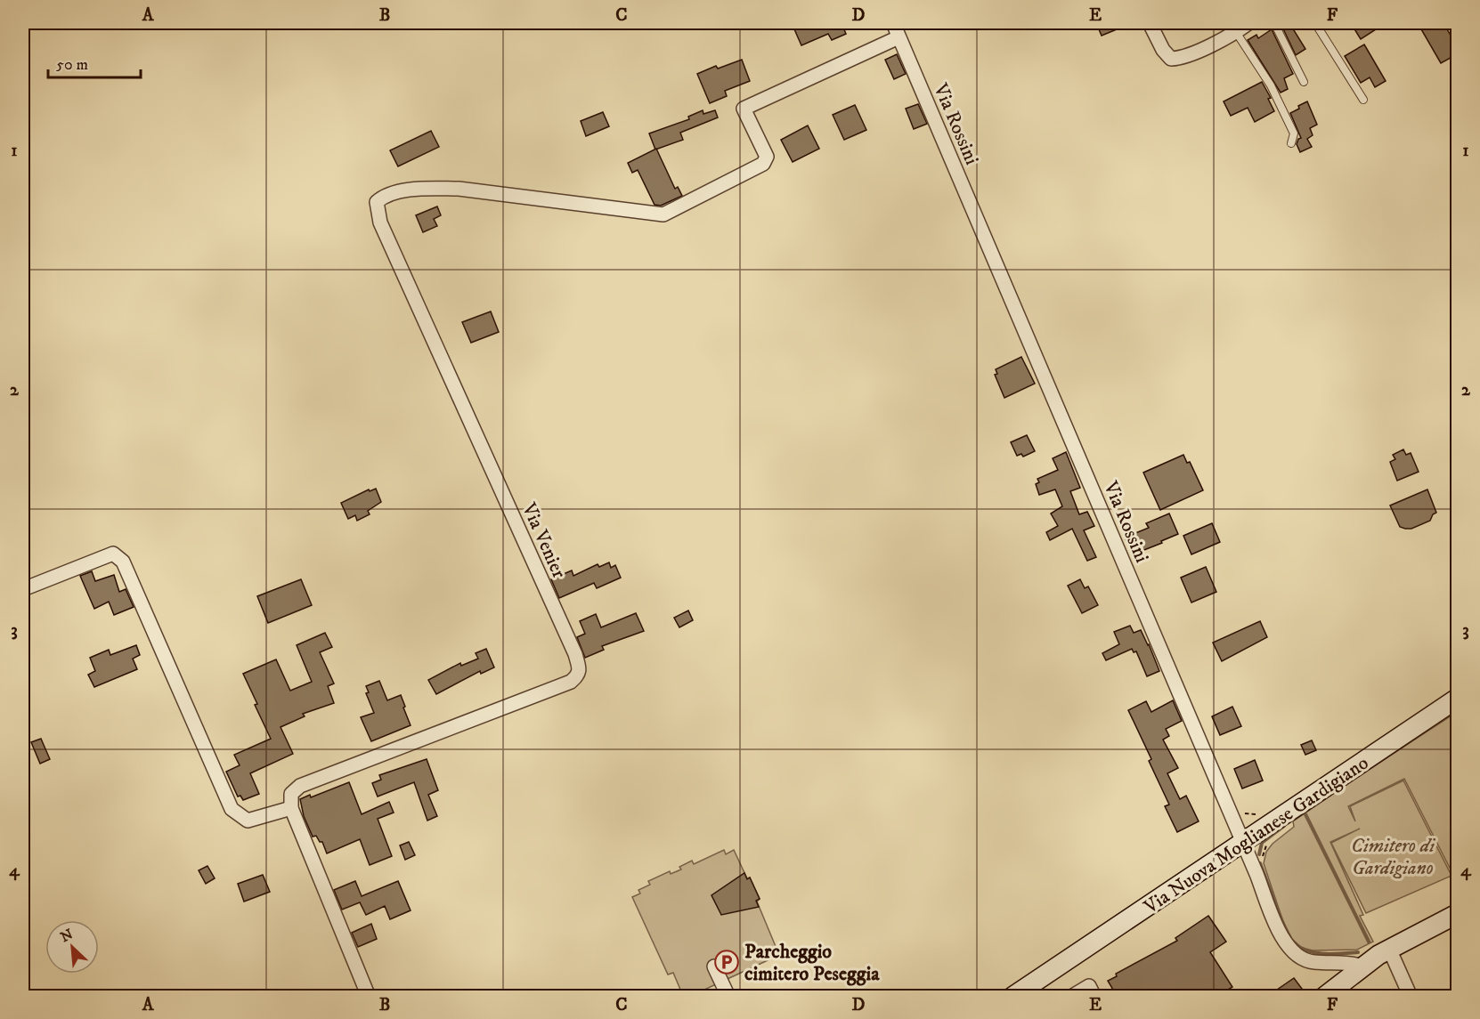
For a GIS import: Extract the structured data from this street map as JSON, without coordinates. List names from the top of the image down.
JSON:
{
  "streets": {
    "main road": ["Via Nuova Moglianese Gardigiano"],
    "street": ["Via Rossini", "Via Venier"]
  },
  "crossings": [
    ["Via Rossini", "Via Venier"],
    ["Via Rossini", "Via Nuova Moglianese Gardigiano"]
  ],
  "parks": ["Cimitero di Gardigiano"],
  "places": {
    "parking": ["Parcheggio cimitero Peseggia"]
  },
  "scale_bar": "50 m",
  "north": "top left",
  "grid": {
    "columns": [
      "A",
      "B",
      "C",
      "D",
      "E",
      "F"
    ],
    "rows": [
      "1",
      "2",
      "3",
      "4"
    ]
  }
}
